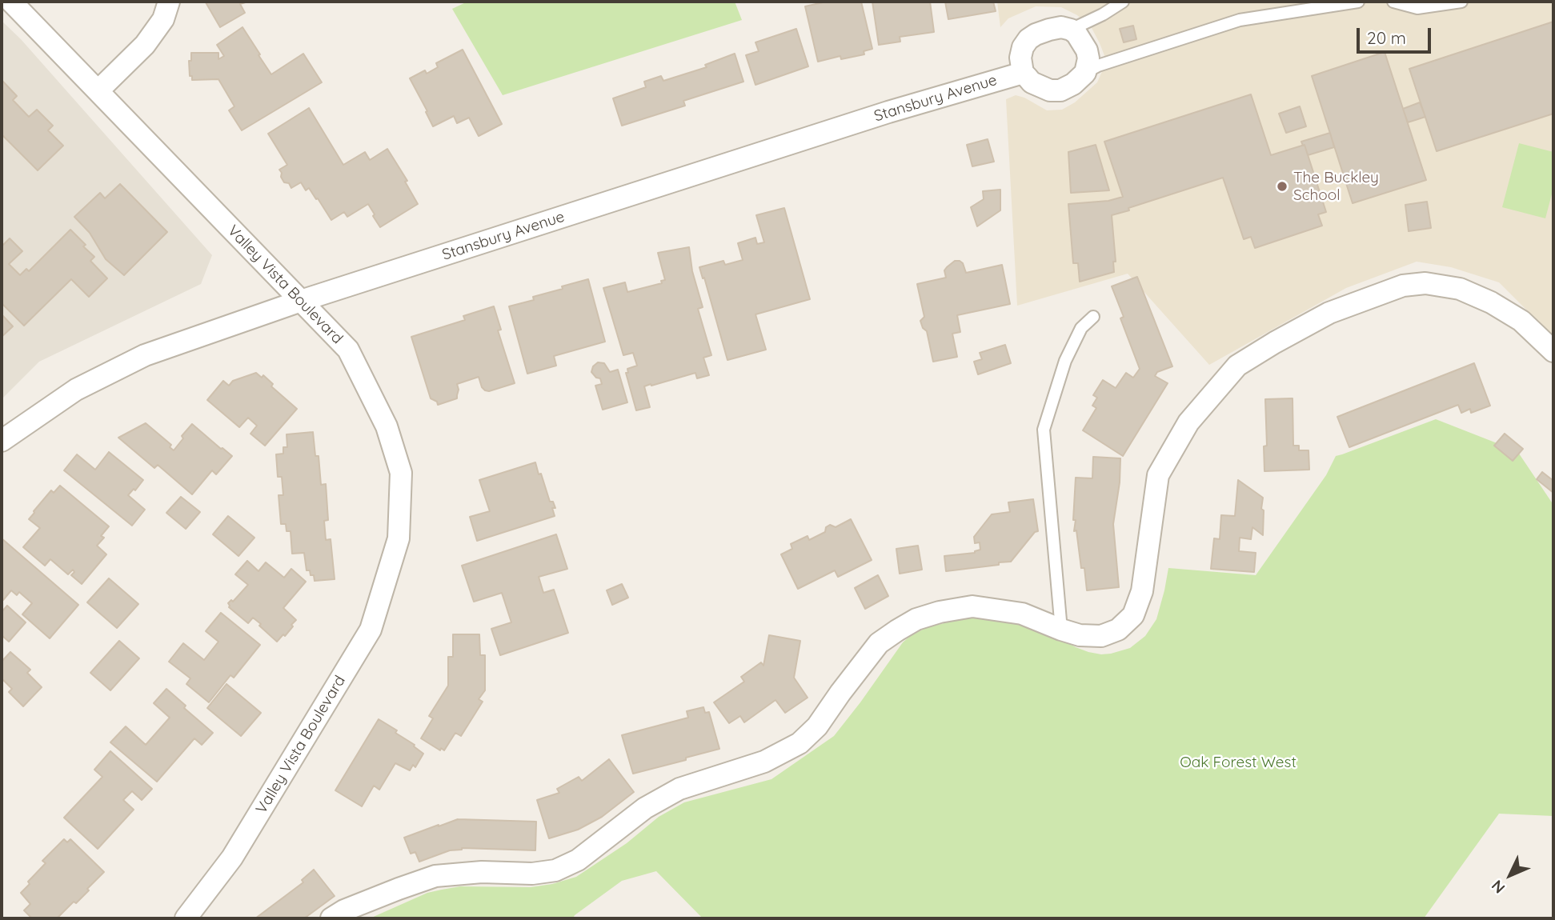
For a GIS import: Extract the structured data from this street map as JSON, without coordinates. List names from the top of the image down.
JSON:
{
  "streets": {
    "street": ["Stansbury Avenue", "Valley Vista Boulevard"]
  },
  "crossings": [
    ["Stansbury Avenue", "Valley Vista Boulevard"]
  ],
  "parks": ["Oak Forest West"],
  "places": ["The Buckley School"],
  "scale_bar": "20 m",
  "north": "bottom left"
}
